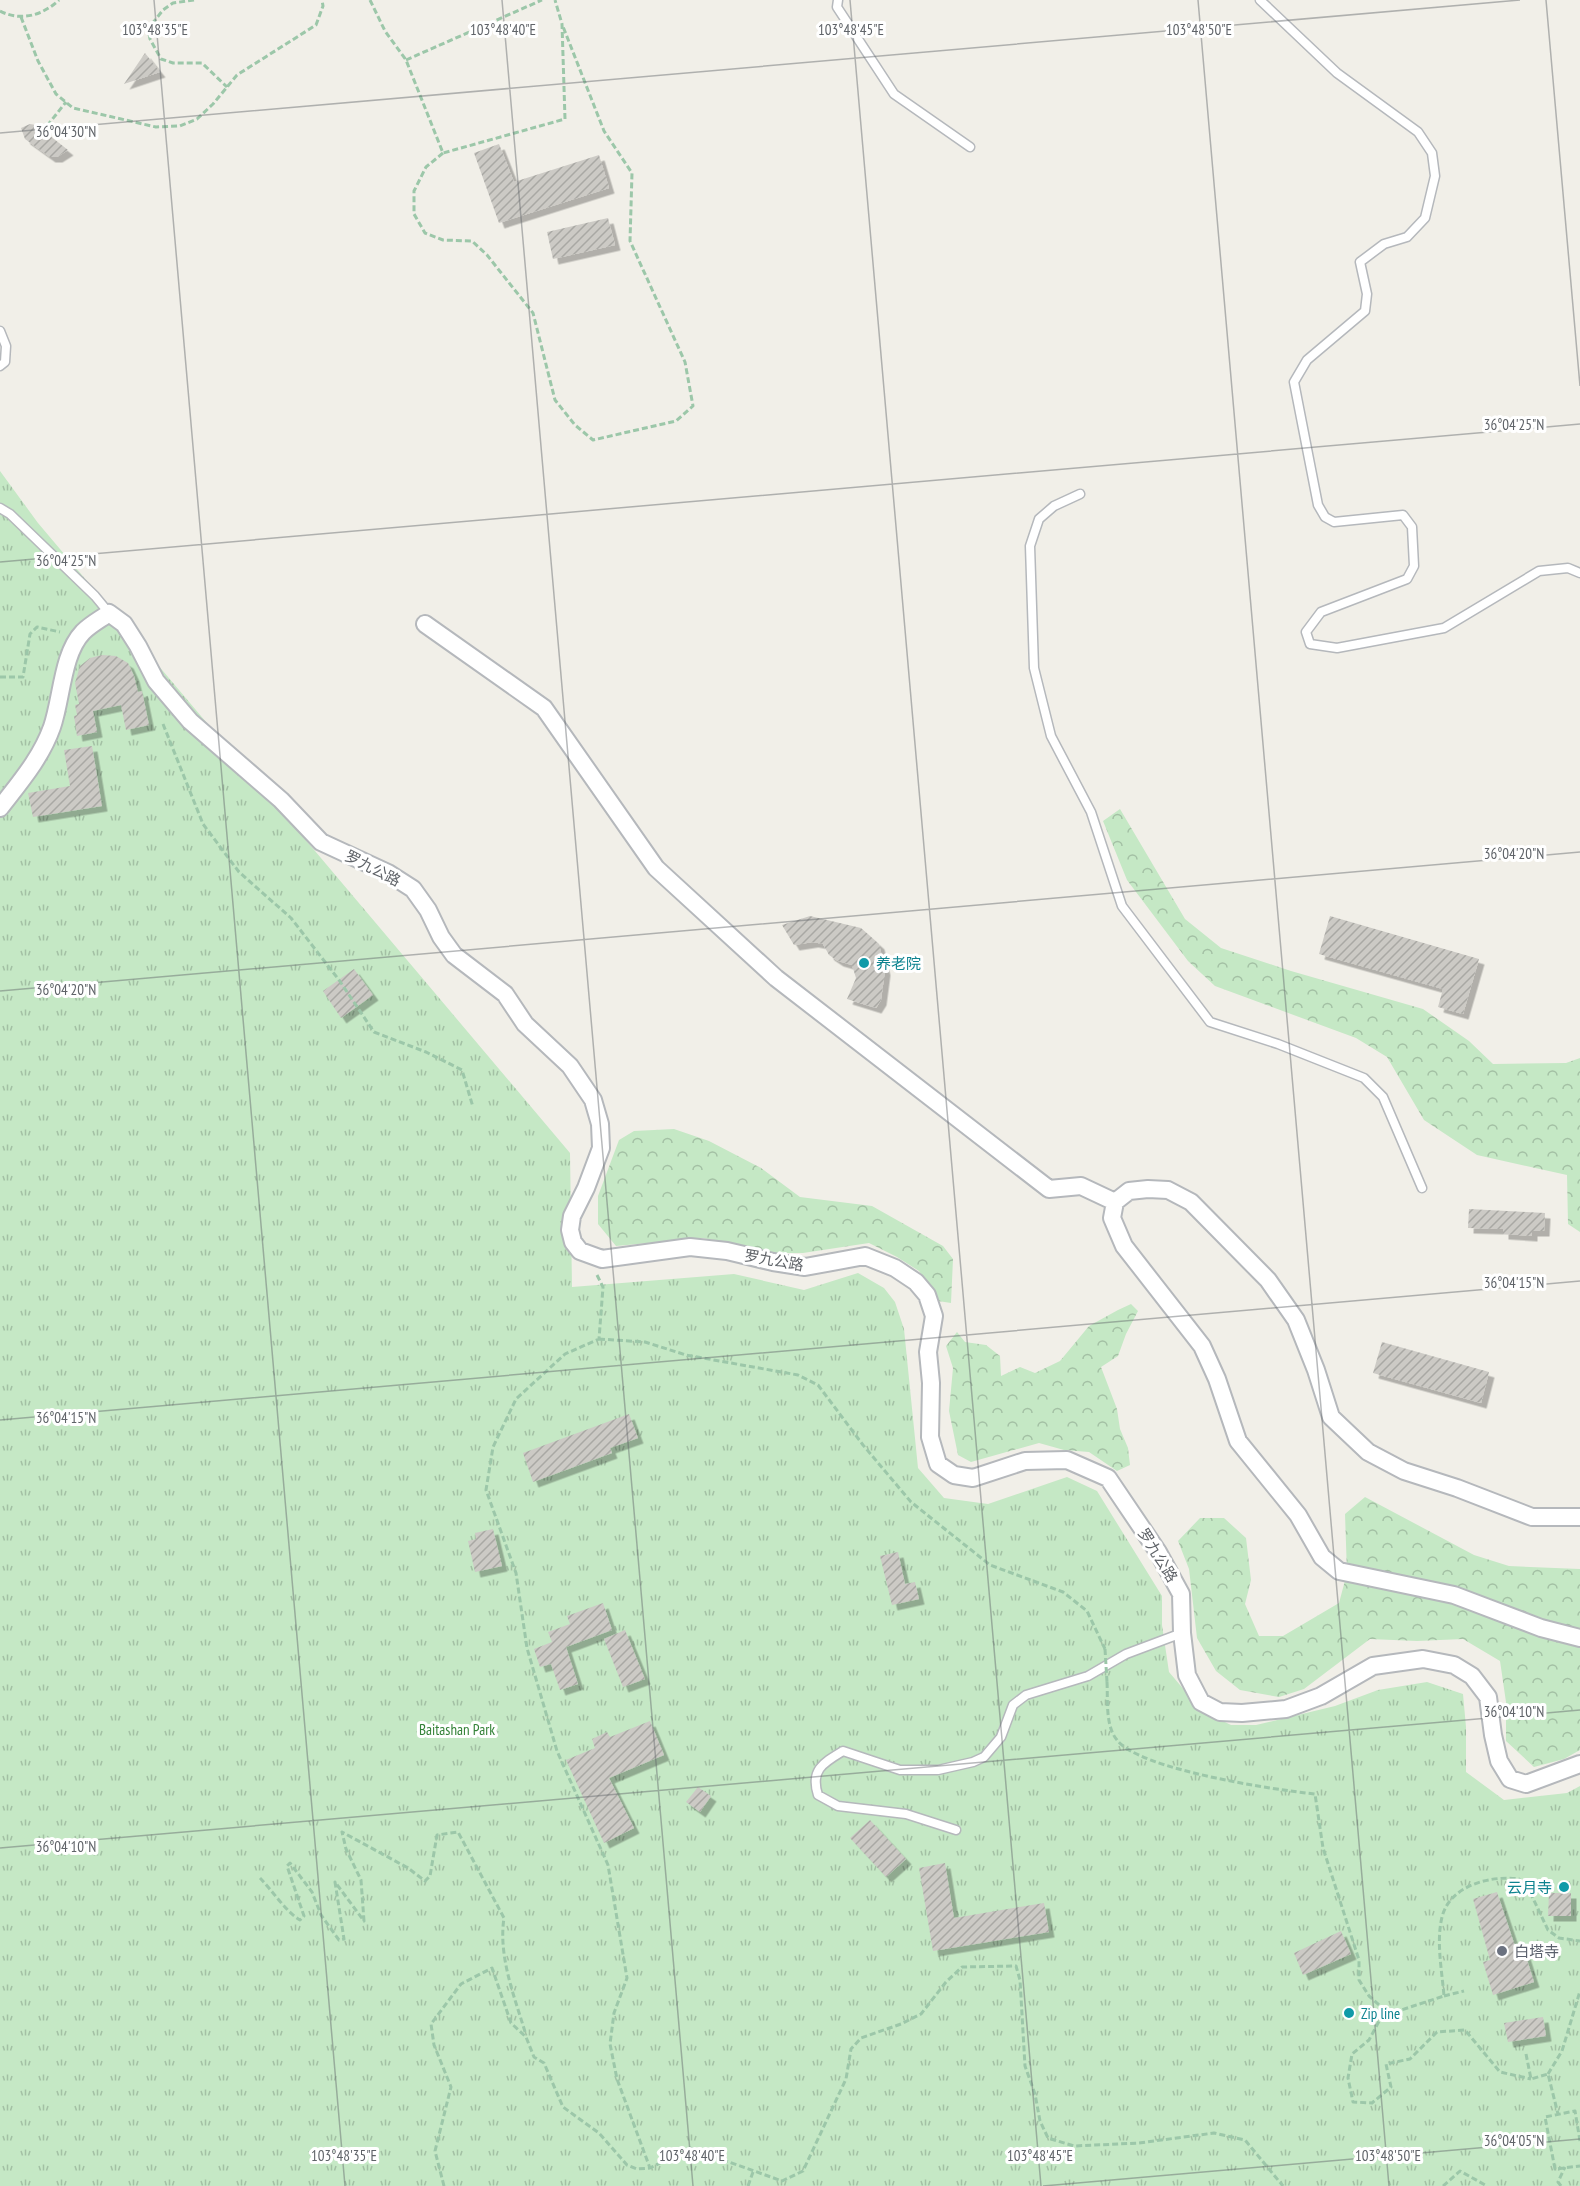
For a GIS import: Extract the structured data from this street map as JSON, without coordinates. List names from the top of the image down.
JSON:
{
  "streets": {
    "street": ["罗九公路"]
  },
  "parks": ["Baitashan Park"],
  "places": [
    "养老院",
    "云月寺",
    "白塔寺",
    "Zip line"
  ],
  "coordinates": [
    "103°48'35\"E",
    "103°48'40\"E",
    "103°48'45\"E",
    "103°48'50\"E",
    "36°04'30\"N",
    "36°04'25\"N",
    "36°04'20\"N",
    "36°04'15\"N",
    "36°04'10\"N",
    "36°04'05\"N"
  ]
}
